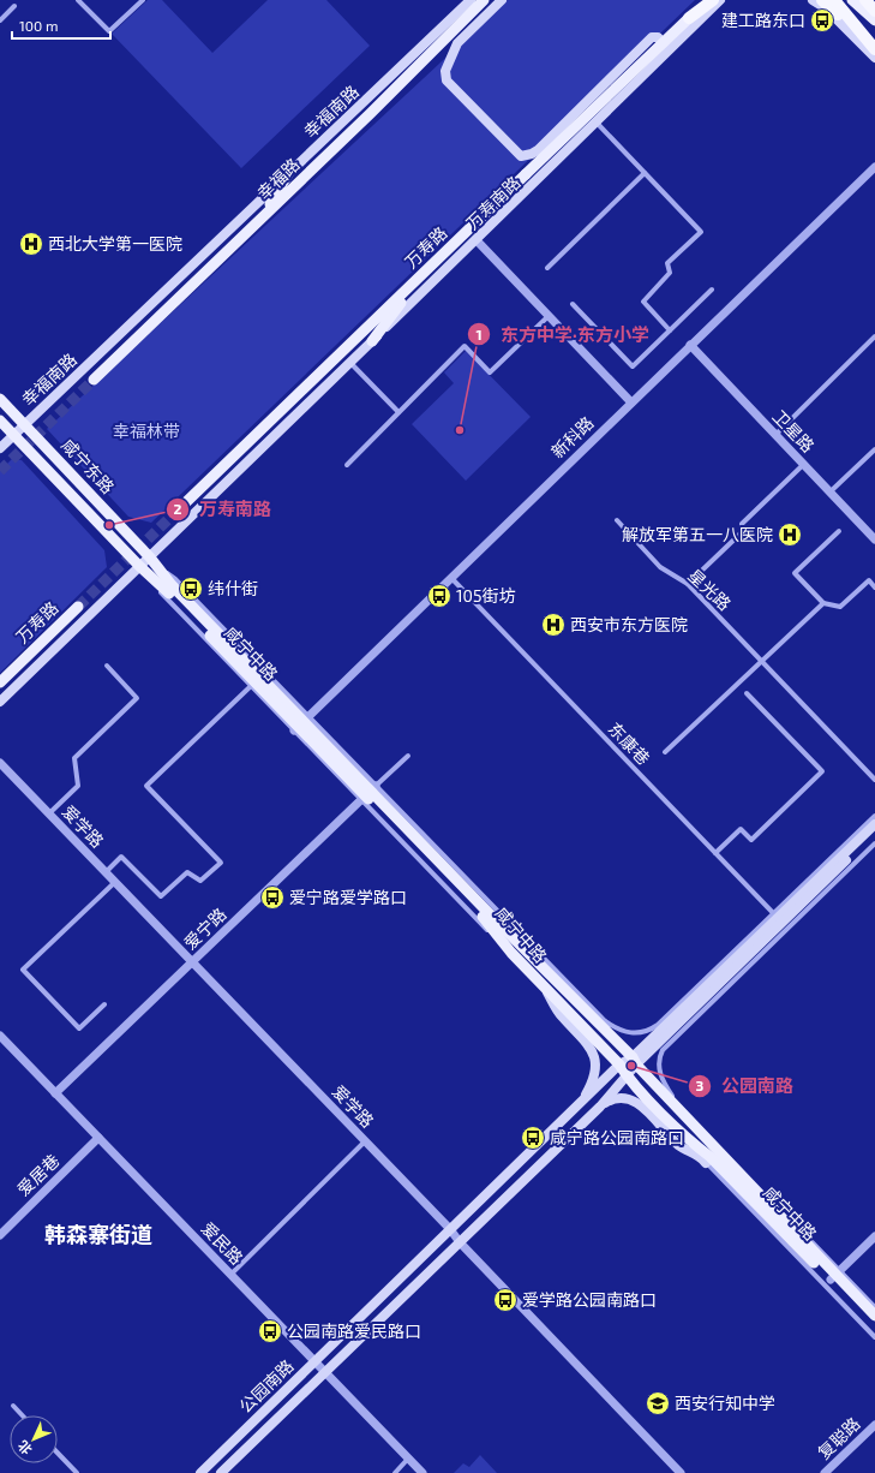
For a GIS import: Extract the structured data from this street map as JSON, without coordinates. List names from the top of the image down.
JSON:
{
  "streets": {
    "main road": [
      "幸福南路",
      "幸福路",
      "万寿南路",
      "万寿路",
      "咸宁东路",
      "咸宁中路",
      "公园南路"
    ],
    "street": [
      "卫星路",
      "新科路",
      "星光路",
      "东康巷",
      "爱学路",
      "爱宁路",
      "爱居巷",
      "爱民路",
      "复聪路"
    ]
  },
  "crossings": [
    ["幸福南路", "咸宁东路"],
    ["万寿南路", "咸宁东路"],
    ["万寿南路", "咸宁中路"],
    ["卫星路", "新科路"],
    ["新科路", "咸宁中路"],
    ["新科路", "东康巷"],
    ["咸宁东路", "咸宁中路"],
    ["咸宁中路", "爱宁路"],
    ["咸宁中路", "公园南路"],
    ["东康巷", "公园南路"],
    ["爱学路", "爱宁路"],
    ["爱学路", "公园南路"],
    ["爱宁路", "爱民路"],
    ["爱居巷", "爱民路"],
    ["爱民路", "公园南路"]
  ],
  "districts": ["韩森寨街道"],
  "parks": ["幸福林带"],
  "places": {
    "bus stop": [
      "建工路东口",
      "纬什街",
      "105街坊",
      "爱宁路爱学路口",
      "咸宁路公园南路口",
      "爱学路公园南路口",
      "公园南路爱民路口"
    ],
    "hospital": ["西北大学第一医院", "解放军第五一八医院", "西安市东方医院"],
    "other": ["东方中学·东方小学", "万寿南路", "公园南路"],
    "school or university": ["西安行知中学"]
  },
  "scale_bar": "100 m",
  "north": "bottom left"
}
